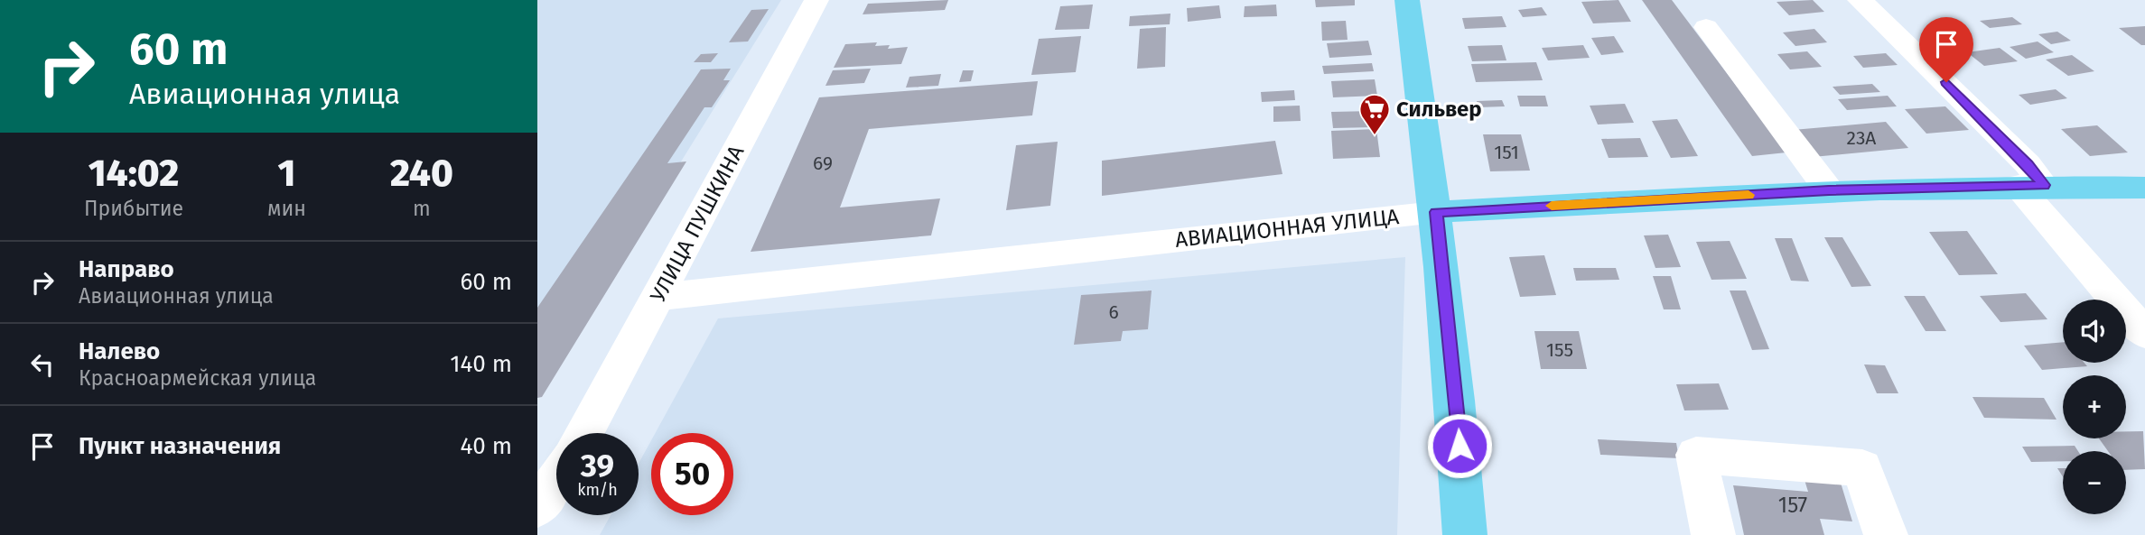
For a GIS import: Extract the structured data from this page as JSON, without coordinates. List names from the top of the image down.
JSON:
{
  "streets": {
    "main road": ["АВИАЦИОННАЯ УЛИЦА"],
    "street": ["УЛИЦА ПУШКИНА"]
  },
  "crossings": [
    ["УЛИЦА ПУШКИНА", "АВИАЦИОННАЯ УЛИЦА"]
  ],
  "places": {
    "supermarket": ["Сильвер"]
  },
  "house_numbers": [
    "23А",
    "151",
    "69",
    "6",
    "155",
    "157"
  ],
  "page": {
    "turn": ["60 m", "Авиационная улица"],
    "eta": [
      "14:02",
      "Прибытие",
      "1",
      "мин",
      "240",
      "m"
    ],
    "list": [
      {
        "name": "Направо",
        "note": "Авиационная улица",
        "value": "60 m"
      },
      {
        "name": "Налево",
        "note": "Красноармейская улица",
        "value": "140 m"
      },
      {
        "name": "Пункт назначения",
        "value": "40 m"
      }
    ],
    "map_buttons": ["+", "−"],
    "speed": "39 km/h",
    "limit": "50"
  }
}
